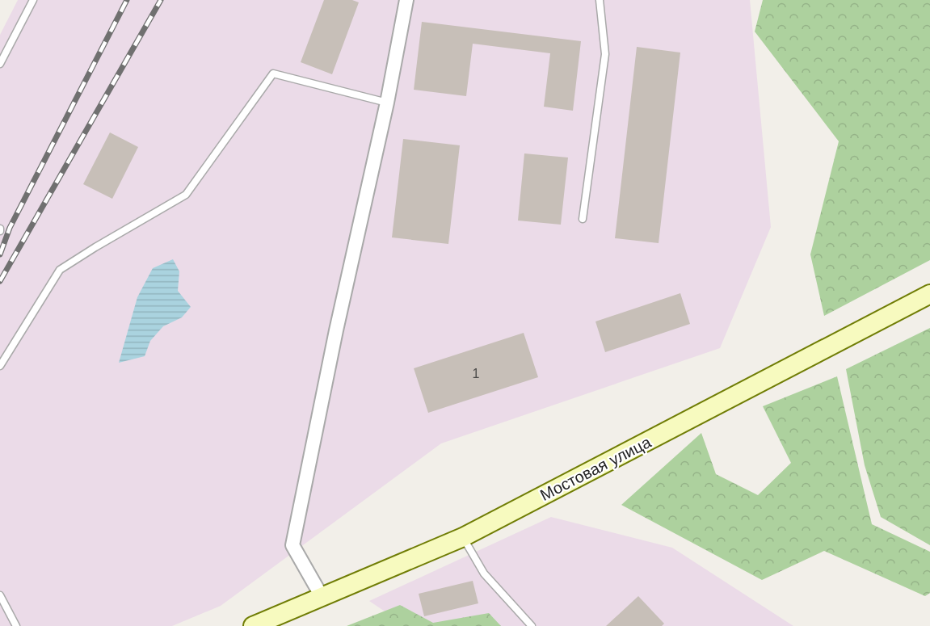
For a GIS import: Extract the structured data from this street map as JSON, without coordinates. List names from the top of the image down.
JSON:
{
  "streets": {
    "street": ["Мостовая улица"]
  },
  "house_numbers": ["1"]
}
